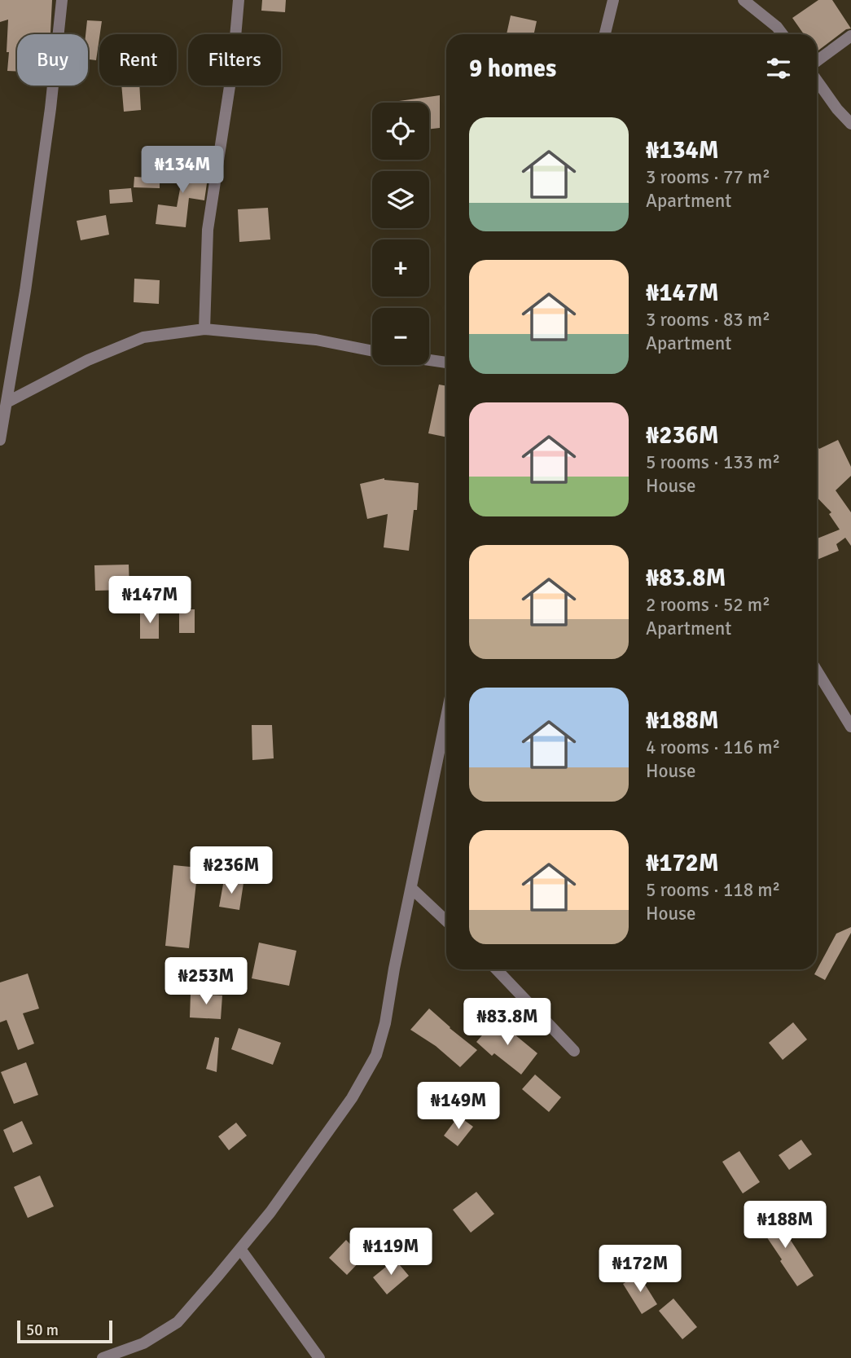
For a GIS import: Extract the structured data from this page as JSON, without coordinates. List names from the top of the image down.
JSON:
{
  "scale_bar": "50 m",
  "page": {
    "chip": ["Buy", "Rent", "Filters"],
    "heading": "9 homes",
    "map_buttons": ["+", "−"],
    "list": [
      {
        "name": "₦134M",
        "note": "3 rooms · 77 m² · Apartment"
      },
      {
        "name": "₦147M",
        "note": "3 rooms · 83 m² · Apartment"
      },
      {
        "name": "₦236M",
        "note": "5 rooms · 133 m² · House"
      },
      {
        "name": "₦83.8M",
        "note": "2 rooms · 52 m² · Apartment"
      },
      {
        "name": "₦188M",
        "note": "4 rooms · 116 m² · House"
      },
      {
        "name": "₦172M",
        "note": "5 rooms · 118 m² · House"
      }
    ],
    "price": [
      "₦134M",
      "₦147M",
      "₦236M",
      "₦253M",
      "₦83.8M",
      "₦149M",
      "₦188M",
      "₦119M",
      "₦172M"
    ],
    "scale": "50 m"
  }
}
